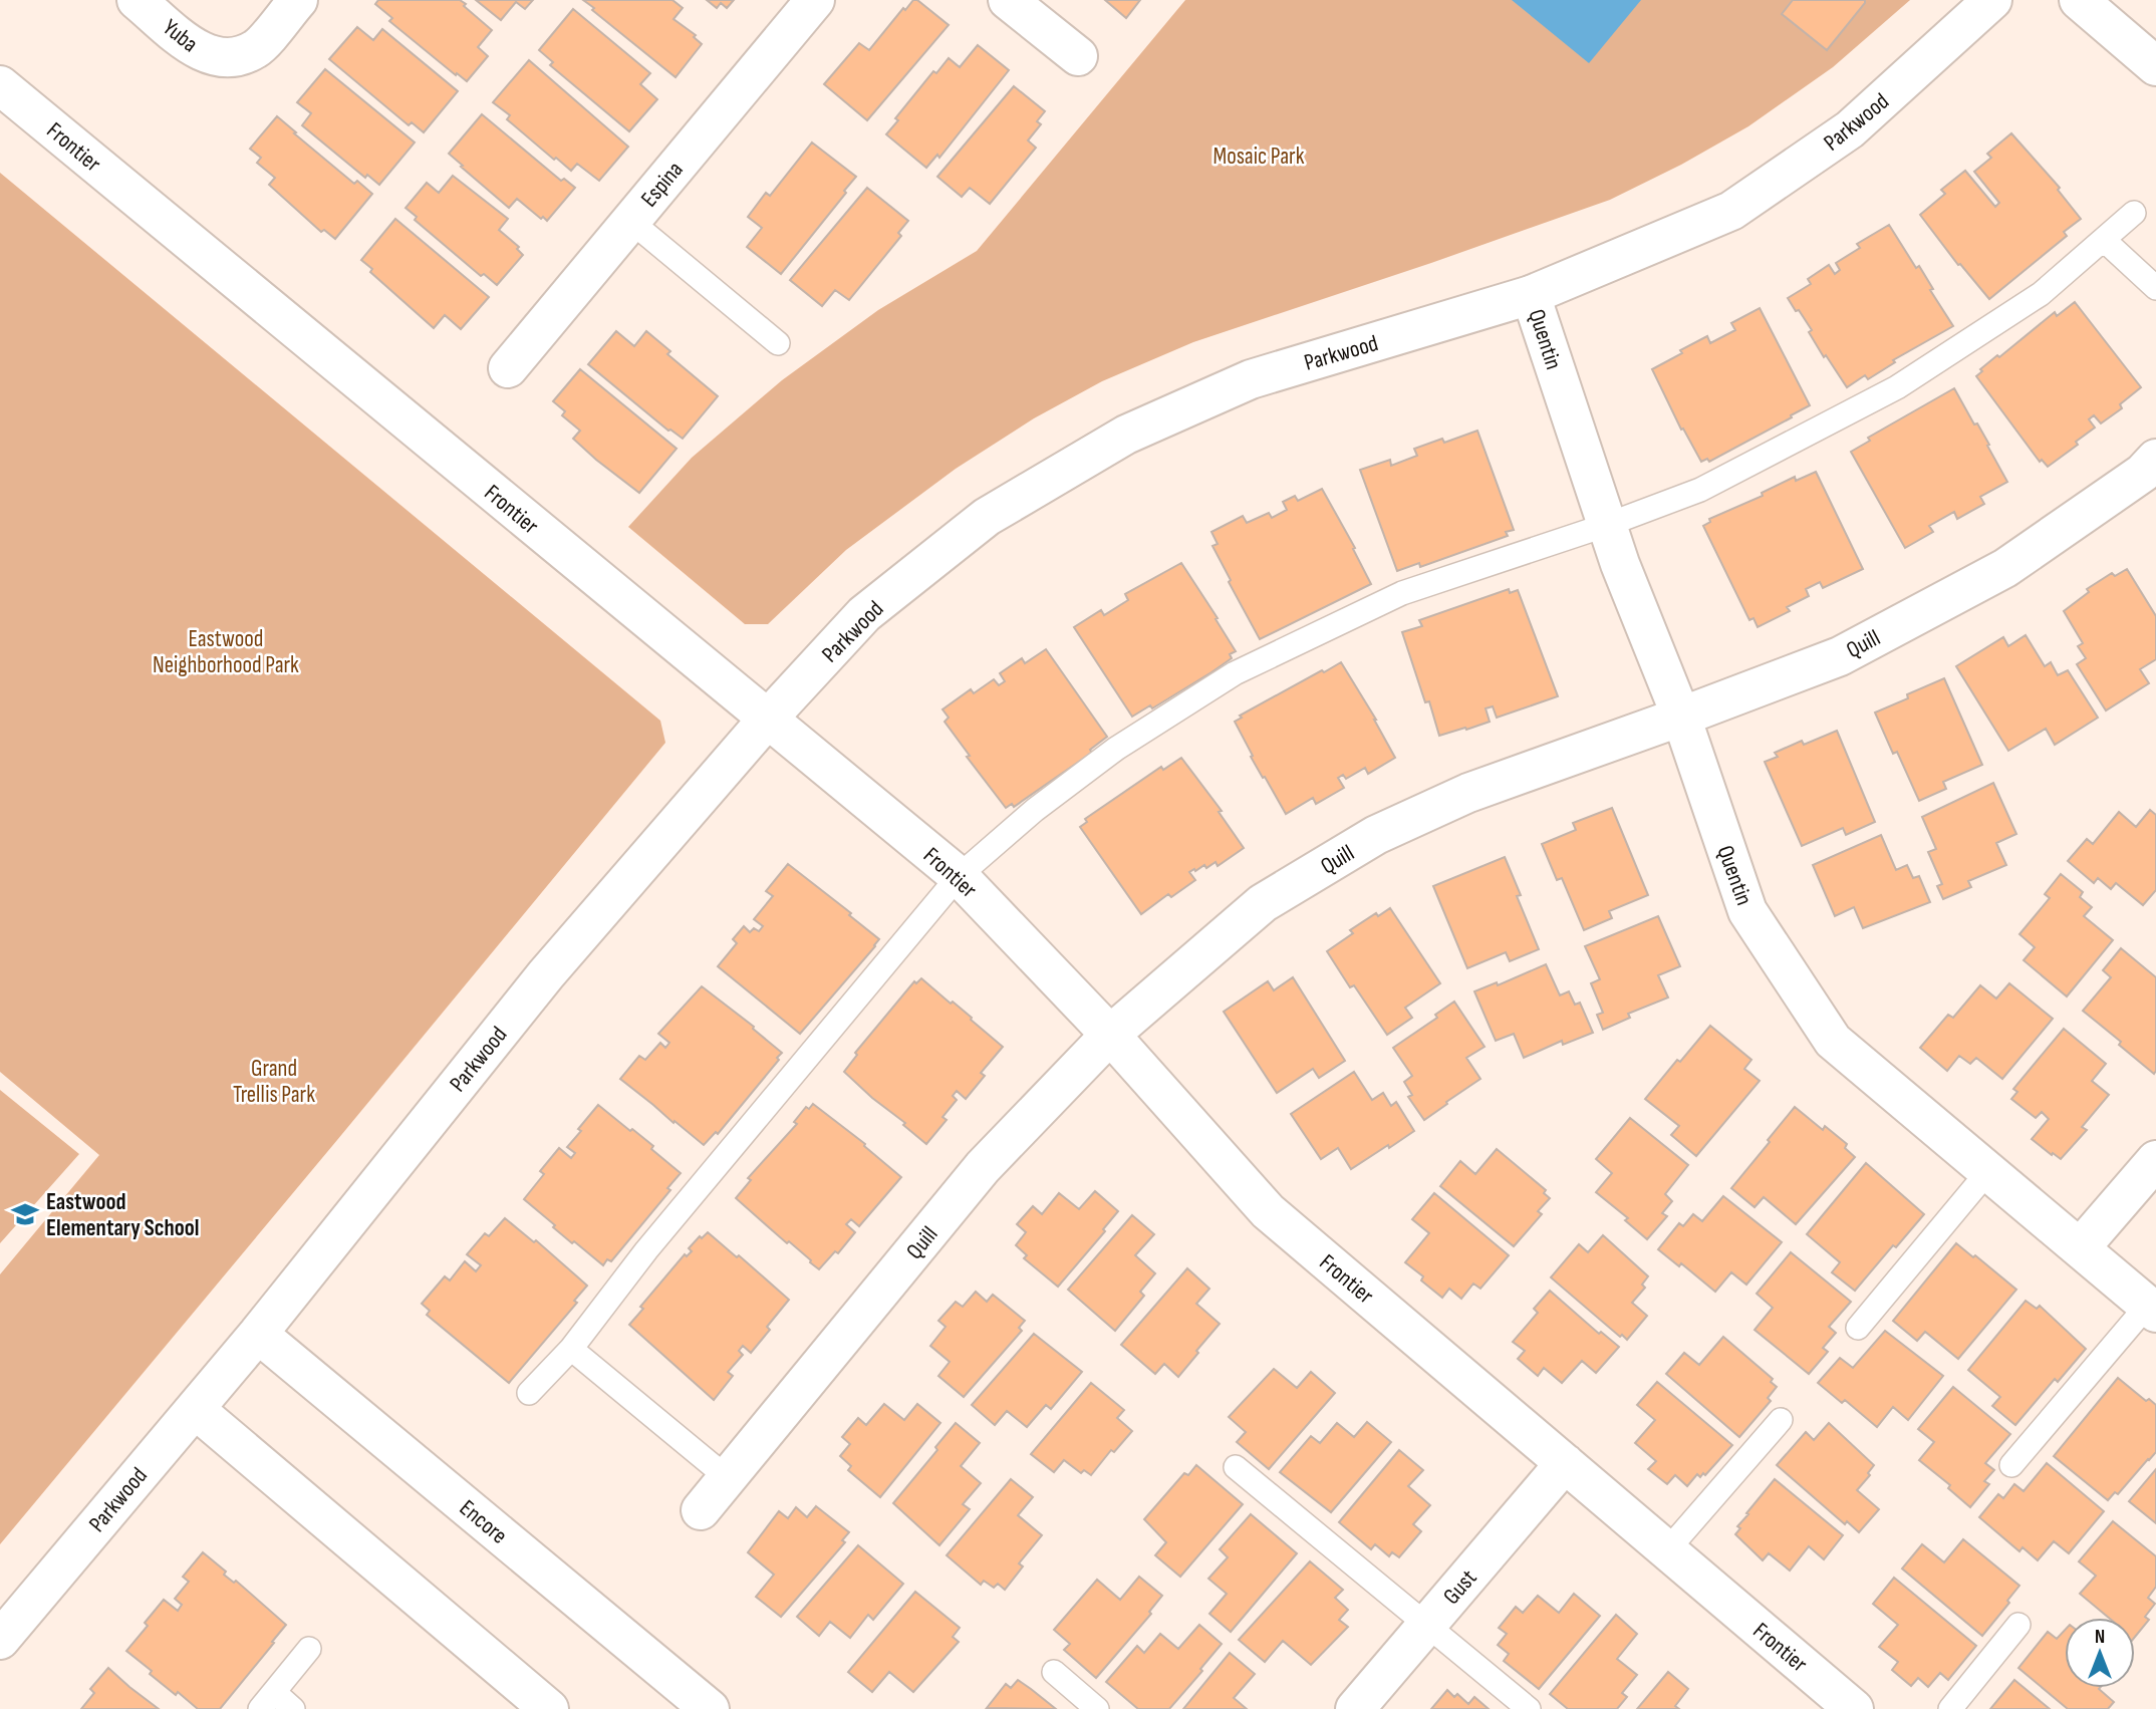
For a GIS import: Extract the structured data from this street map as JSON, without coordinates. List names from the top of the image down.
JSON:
{
  "streets": {
    "street": [
      "Yuba",
      "Parkwood",
      "Frontier",
      "Espina",
      "Quentin",
      "Quill",
      "Encore",
      "Gust"
    ]
  },
  "crossings": [
    ["Parkwood", "Frontier"],
    ["Parkwood", "Quentin"],
    ["Parkwood", "Encore"],
    ["Frontier", "Quill"],
    ["Frontier", "Gust"],
    ["Quentin", "Quill"]
  ],
  "parks": ["Mosaic Park", "Eastwood Neighborhood Park", "Grand Trellis Park"],
  "places": {
    "school or university": ["Eastwood Elementary School"]
  },
  "north": "top"
}
